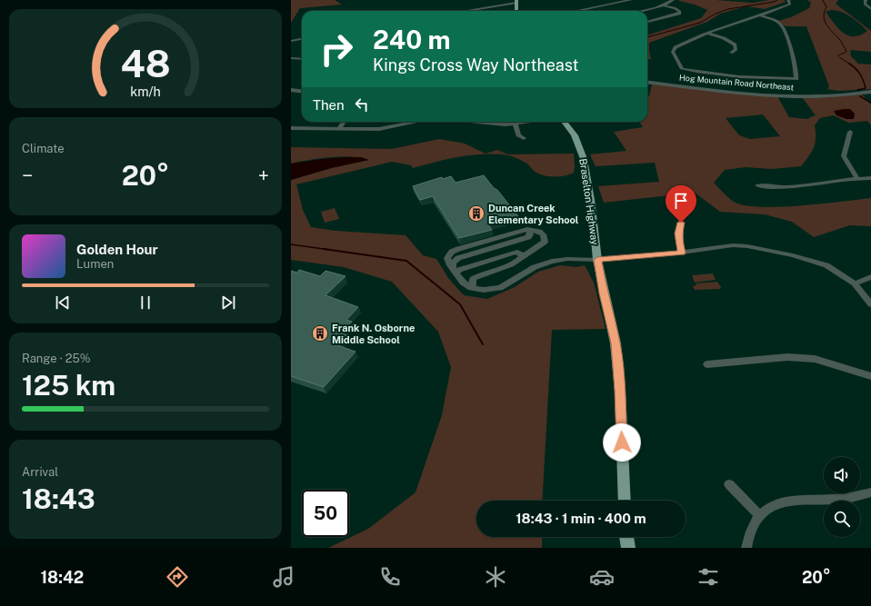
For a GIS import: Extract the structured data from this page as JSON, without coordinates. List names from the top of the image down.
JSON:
{
  "streets": {
    "main road": ["Braselton Highway"],
    "street": ["Hog Mountain Road Northeast"]
  },
  "places": {
    "building": ["Duncan Creek Elementary School", "Frank N. Osborne Middle School"]
  },
  "page": {
    "turn": ["240 m", "Kings Cross Way Northeast"],
    "then": "Then",
    "tile": [
      "Climate",
      ["Range · 25%", "125 km"],
      ["Arrival", "18:43"]
    ],
    "heat": ["−", "20°", "+"],
    "song": ["Golden Hour", "Lumen"],
    "limit": "50",
    "trip": "18:43 · 1 min · 400 m",
    "tabs": ["18:42", "20°"],
    "gauge": ["48", "km/h"]
  }
}
